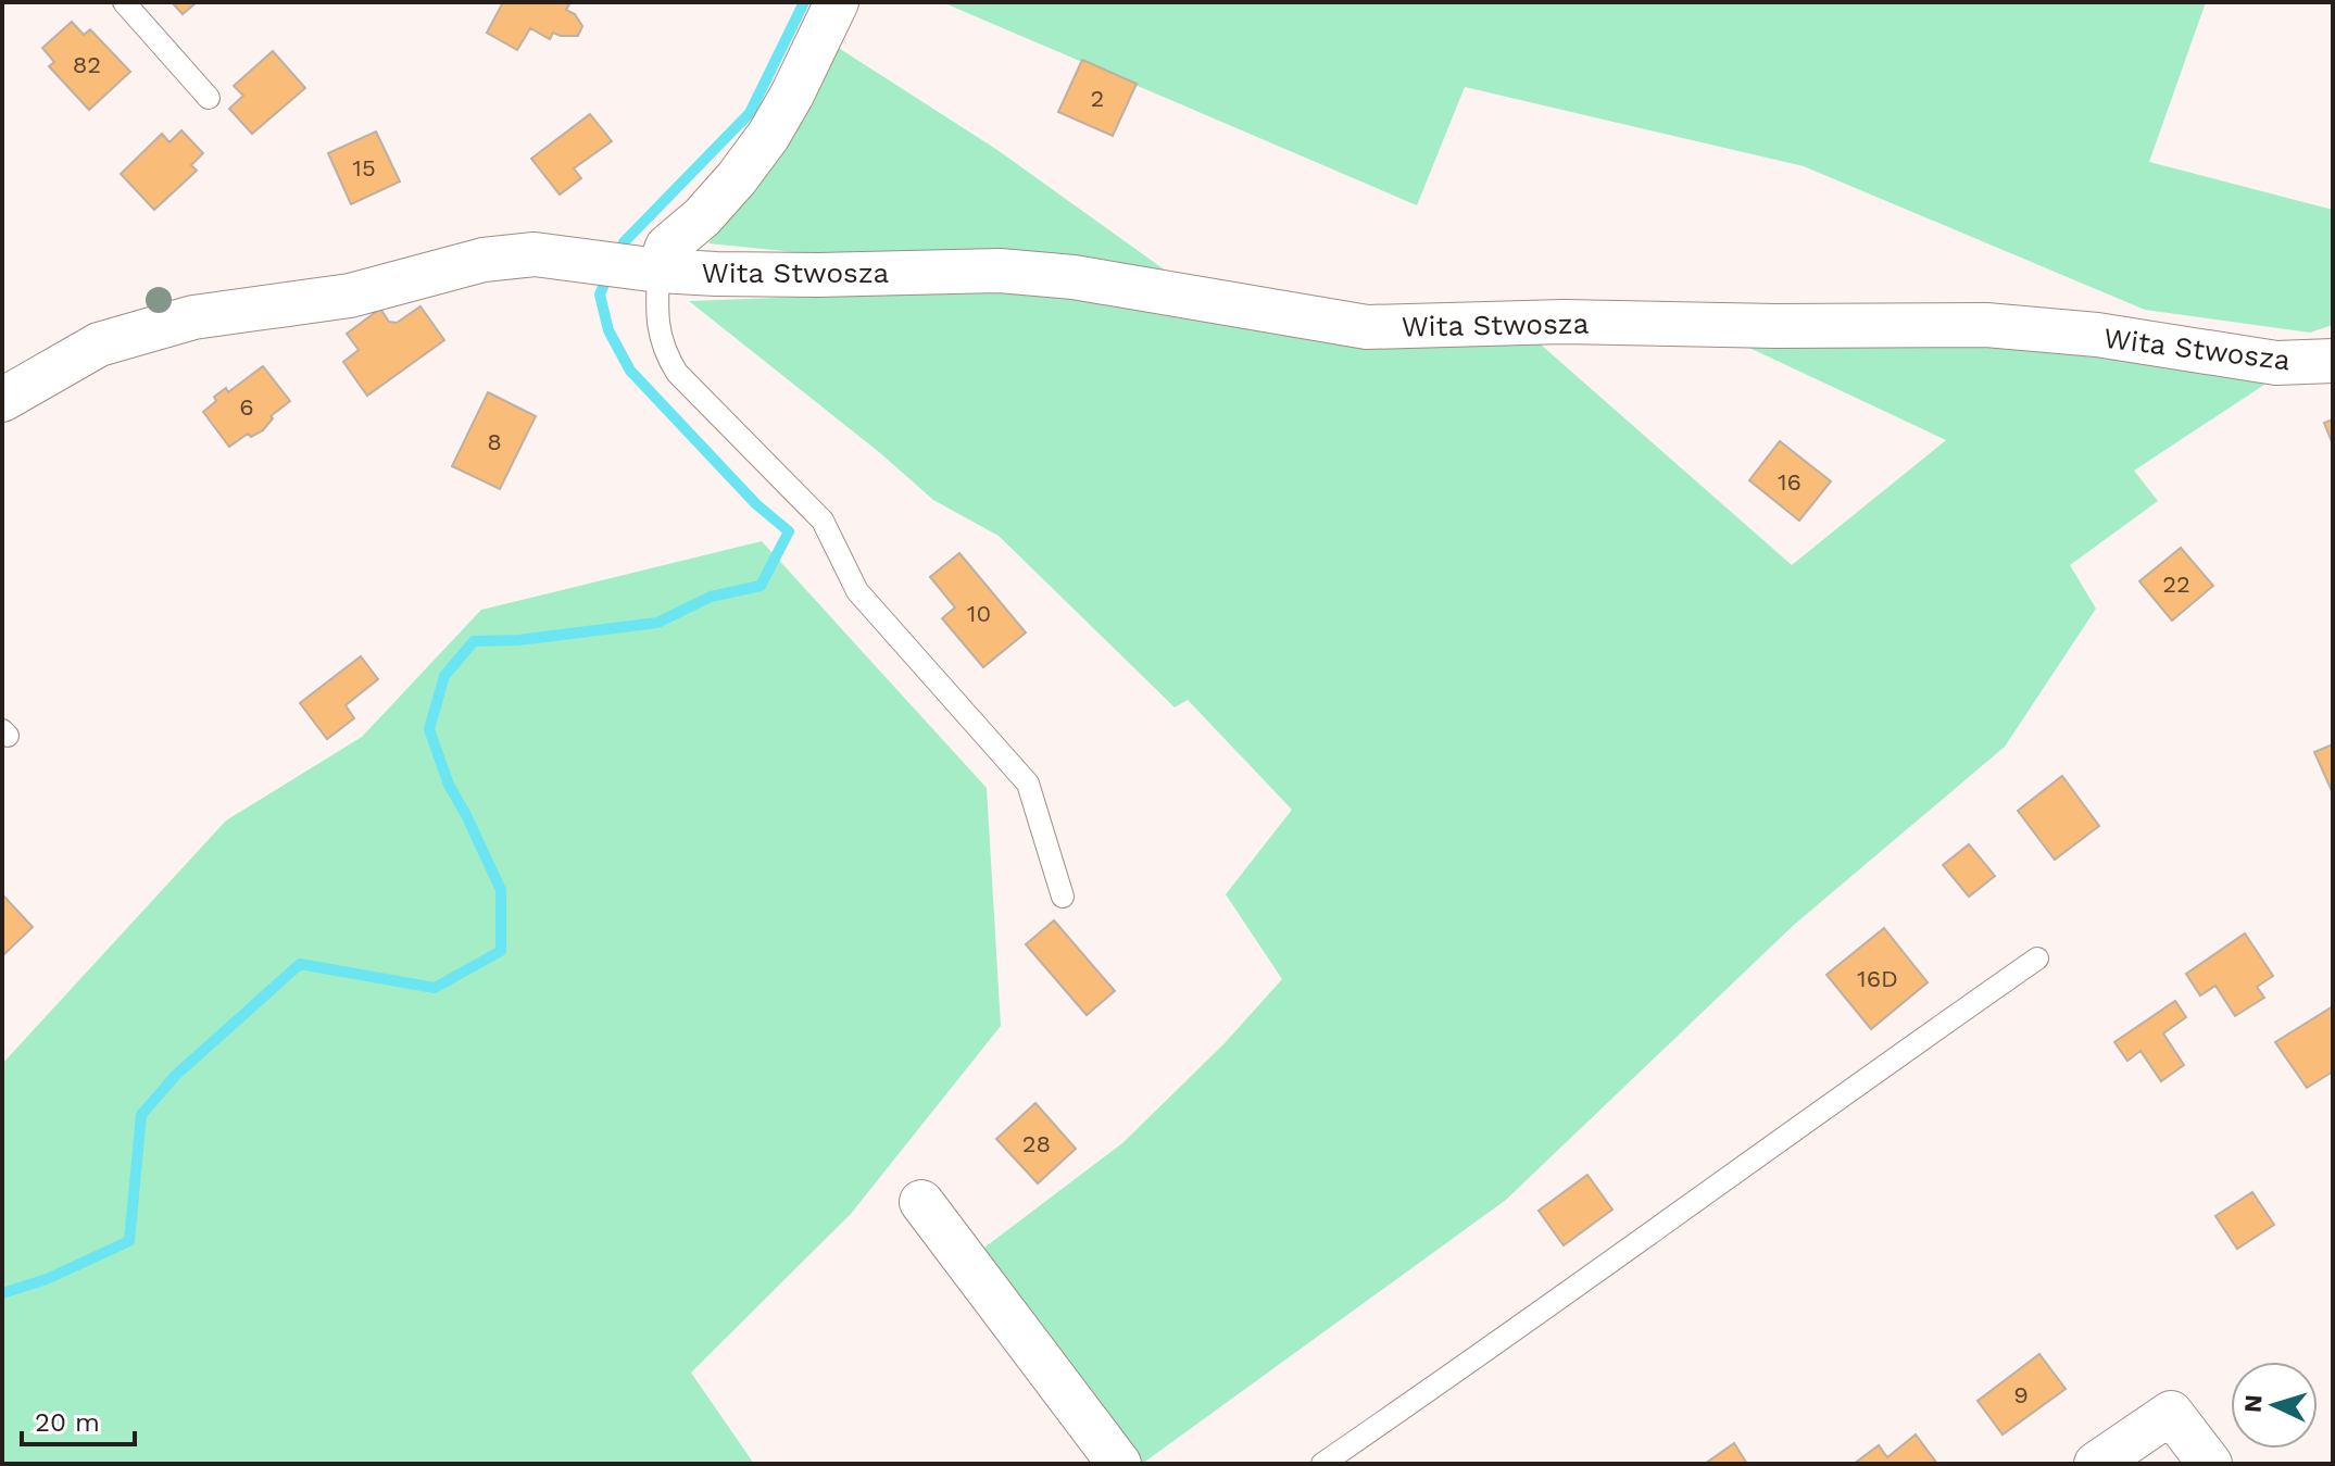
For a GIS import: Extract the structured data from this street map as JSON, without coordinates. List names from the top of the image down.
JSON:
{
  "streets": {
    "street": ["Wita Stwosza"]
  },
  "house_numbers": [
    "82",
    "2",
    "15",
    "6",
    "8",
    "16",
    "22",
    "10",
    "16D",
    "28",
    "9"
  ],
  "scale_bar": "20 m",
  "north": "left"
}
